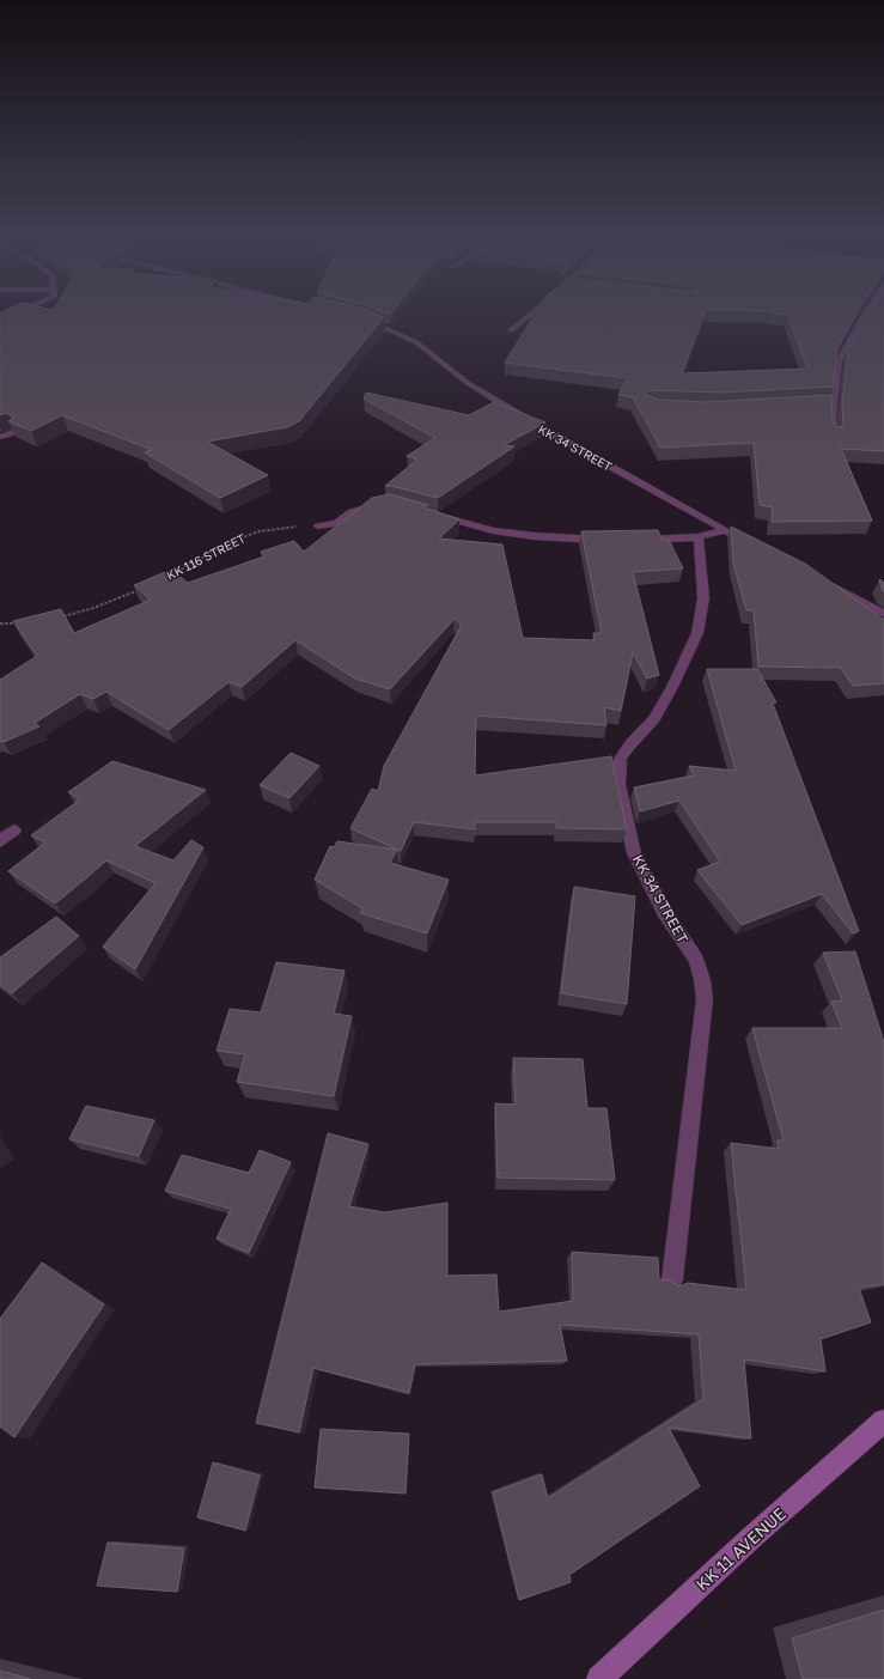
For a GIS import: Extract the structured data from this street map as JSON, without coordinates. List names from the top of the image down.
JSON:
{
  "streets": {
    "main road": ["KK 11 AVENUE"],
    "street": ["KK 34 STREET"],
    "path": ["KK 116 STREET"]
  }
}
